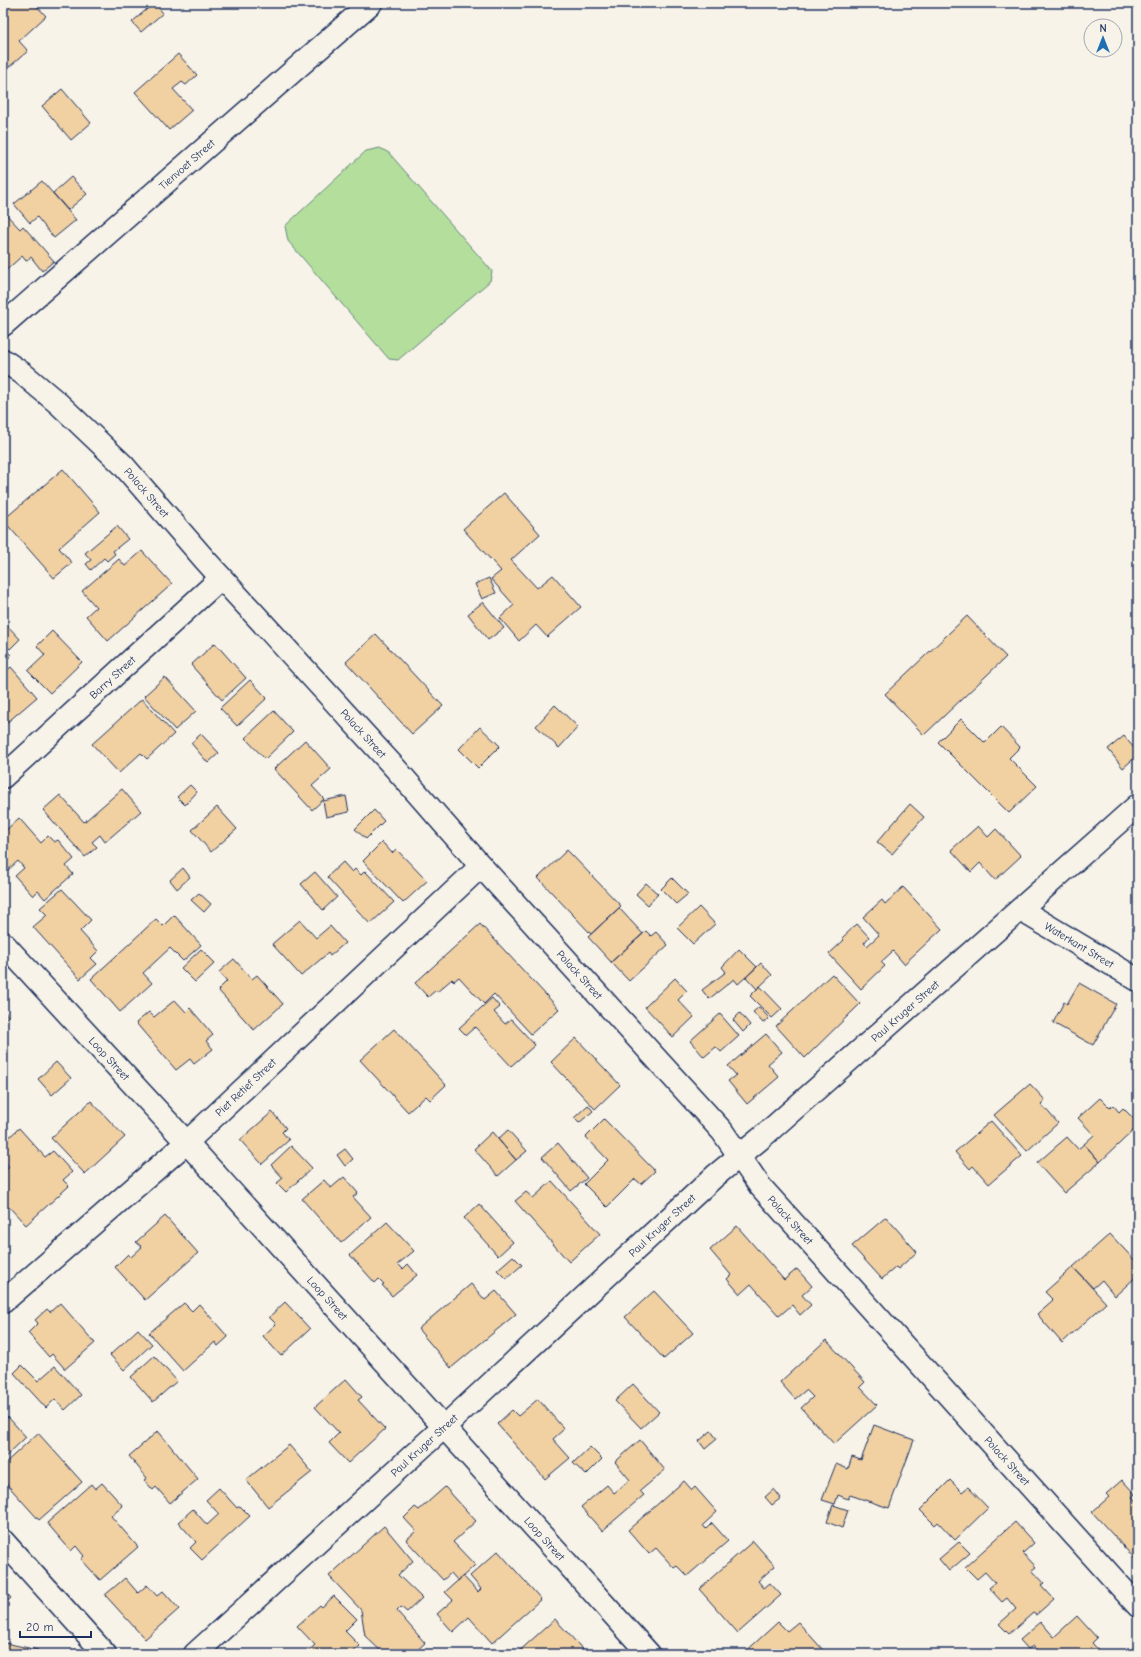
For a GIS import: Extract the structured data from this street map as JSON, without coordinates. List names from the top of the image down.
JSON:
{
  "streets": {
    "street": [
      "Tienvoet Street",
      "Polack Street",
      "Barry Street",
      "Waterkant Street",
      "Paul Kruger Street",
      "Loop Street",
      "Piet Retief Street"
    ]
  },
  "crossings": [
    ["Polack Street", "Barry Street"],
    ["Polack Street", "Paul Kruger Street"],
    ["Polack Street", "Piet Retief Street"],
    ["Waterkant Street", "Paul Kruger Street"],
    ["Paul Kruger Street", "Loop Street"],
    ["Loop Street", "Piet Retief Street"]
  ],
  "scale_bar": "20 m",
  "north": "top"
}
